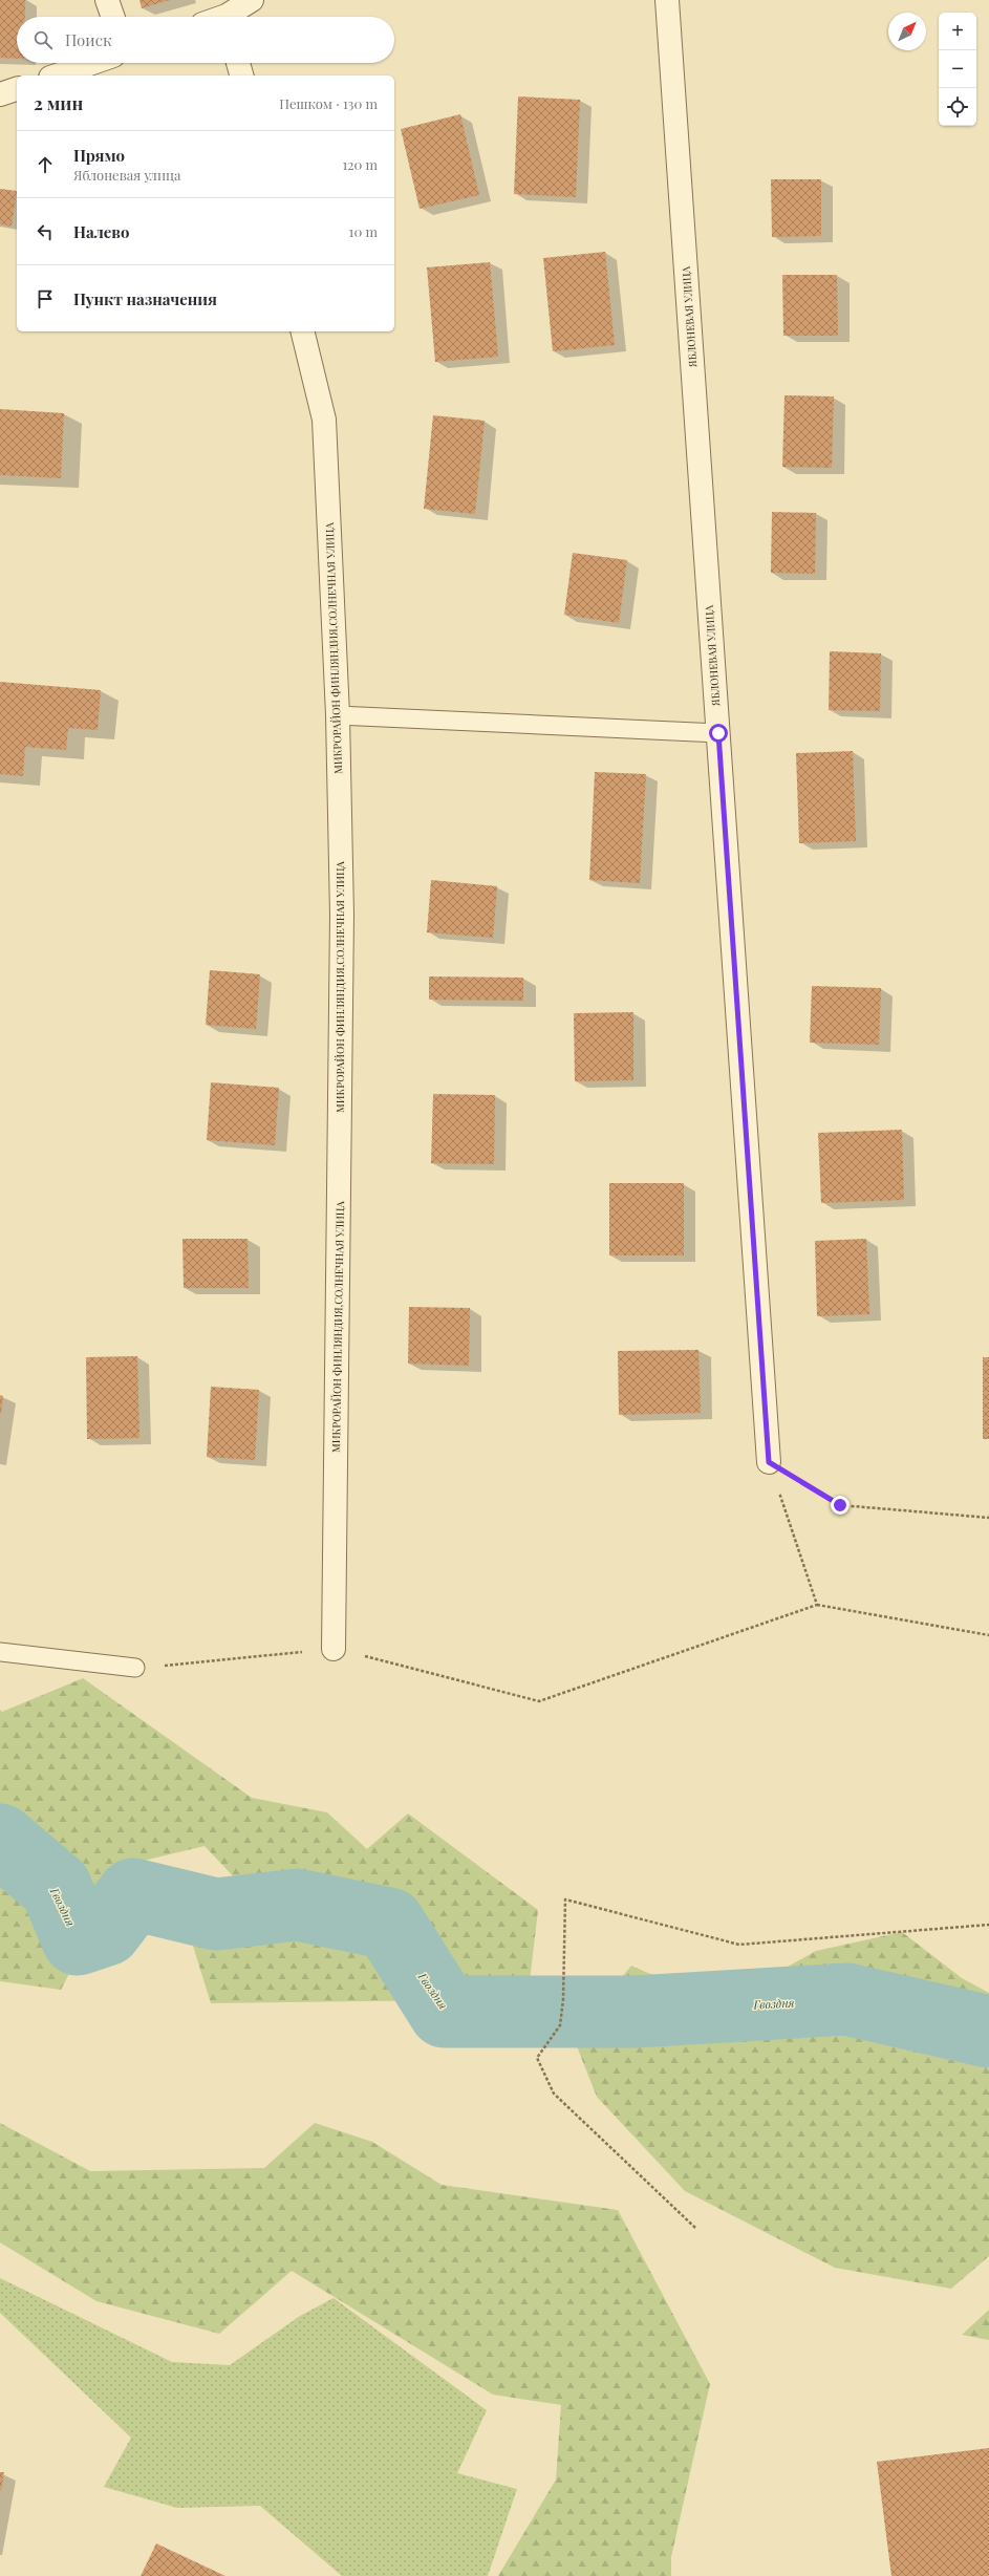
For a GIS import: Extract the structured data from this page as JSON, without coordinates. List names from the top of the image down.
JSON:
{
  "streets": {
    "street": ["ЯБЛОНЕВАЯ УЛИЦА", "МИКРОРАЙОН ФИНЛЯНДИЯ,СОЛНЕЧНАЯ УЛИЦА"]
  },
  "water": ["Гвоздня"],
  "north": "top right",
  "page": {
    "map_buttons": ["+", "−"],
    "search": "Поиск",
    "heading": ["2 мин", "Пешком · 130 m"],
    "list": [
      ["Прямо", "Яблоневая улица", "120 m"],
      ["Налево", "10 m"],
      "Пункт назначения"
    ]
  }
}
